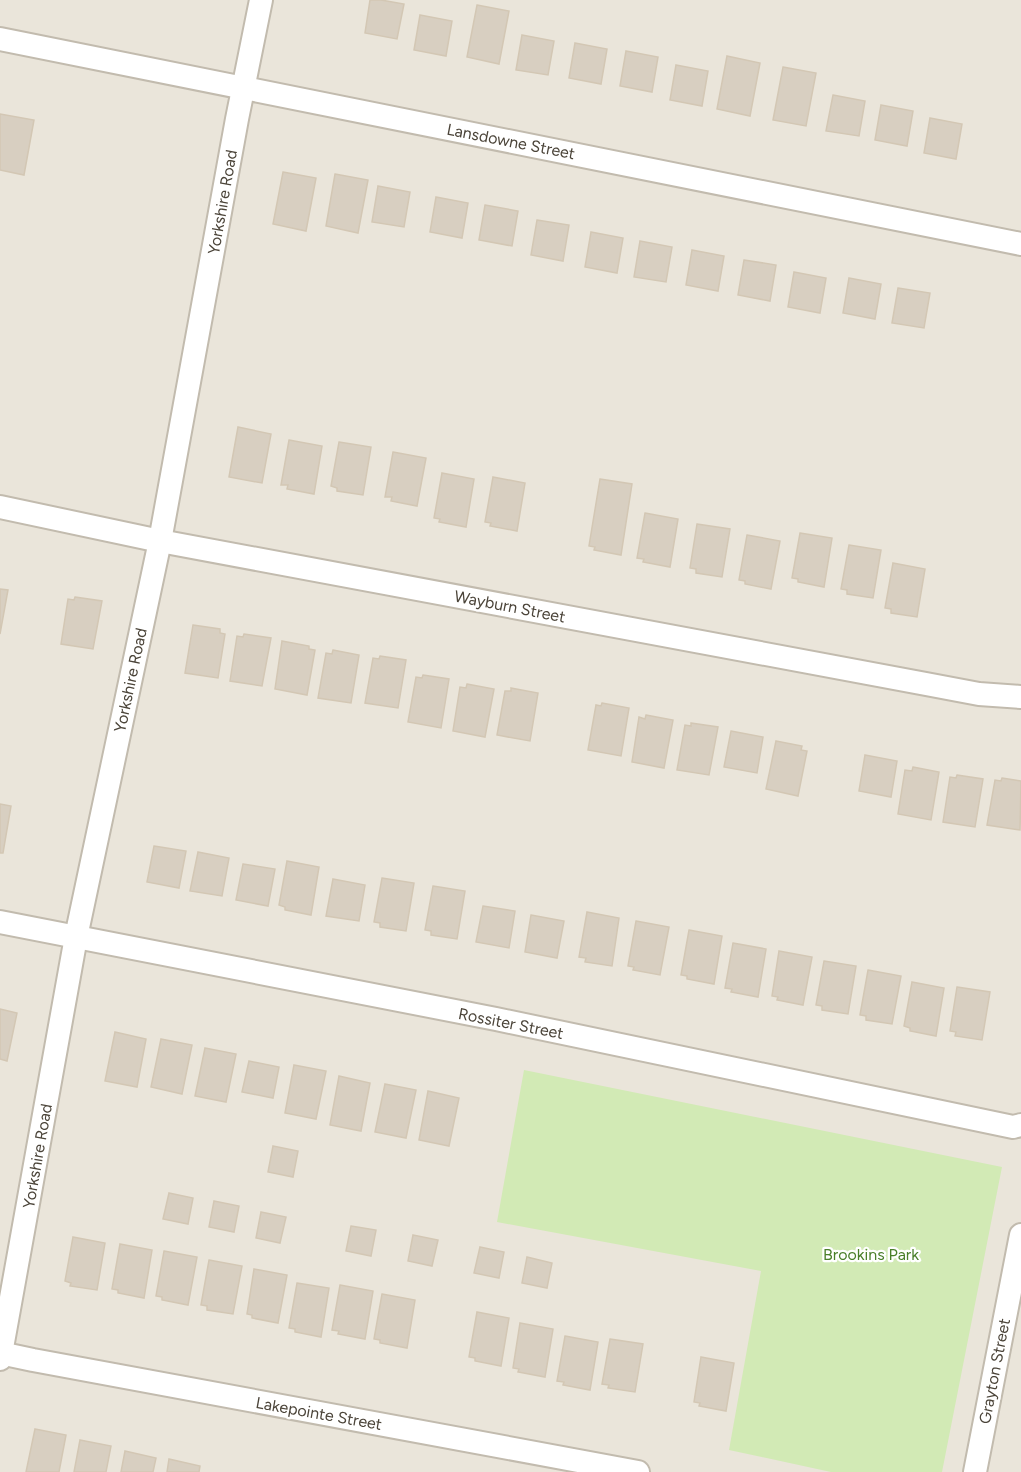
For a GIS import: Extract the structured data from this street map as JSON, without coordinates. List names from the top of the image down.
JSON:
{
  "streets": {
    "street": [
      "Lansdowne Street",
      "Yorkshire Road",
      "Wayburn Street",
      "Rossiter Street",
      "Grayton Street",
      "Lakepointe Street"
    ]
  },
  "crossings": [
    ["Lansdowne Street", "Yorkshire Road"],
    ["Yorkshire Road", "Wayburn Street"],
    ["Yorkshire Road", "Rossiter Street"],
    ["Yorkshire Road", "Lakepointe Street"]
  ],
  "parks": ["Brookins Park"]
}
